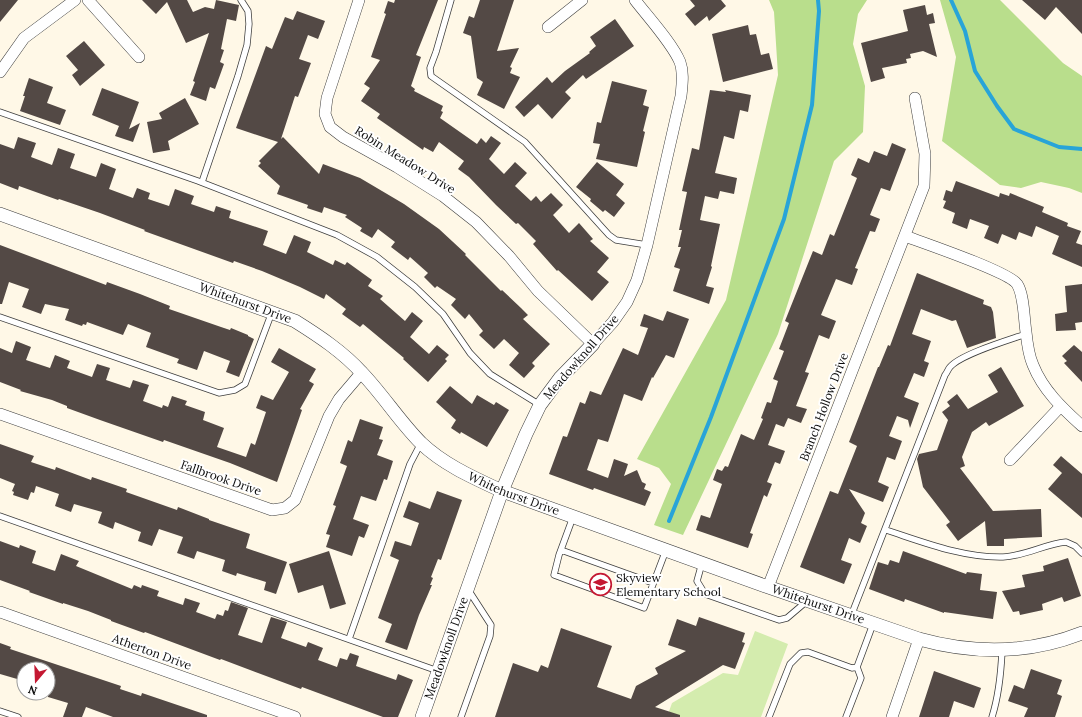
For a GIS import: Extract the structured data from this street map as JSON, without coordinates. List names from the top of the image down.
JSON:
{
  "streets": {
    "street": [
      "Robin Meadow Drive",
      "Whitehurst Drive",
      "Meadowknoll Drive",
      "Branch Hollow Drive",
      "Fallbrook Drive",
      "Atherton Drive"
    ]
  },
  "crossings": [
    ["Robin Meadow Drive", "Meadowknoll Drive"],
    ["Whitehurst Drive", "Meadowknoll Drive"],
    ["Whitehurst Drive", "Branch Hollow Drive"],
    ["Whitehurst Drive", "Fallbrook Drive"]
  ],
  "places": {
    "school or university": ["Skyview Elementary School"]
  },
  "north": "bottom"
}
